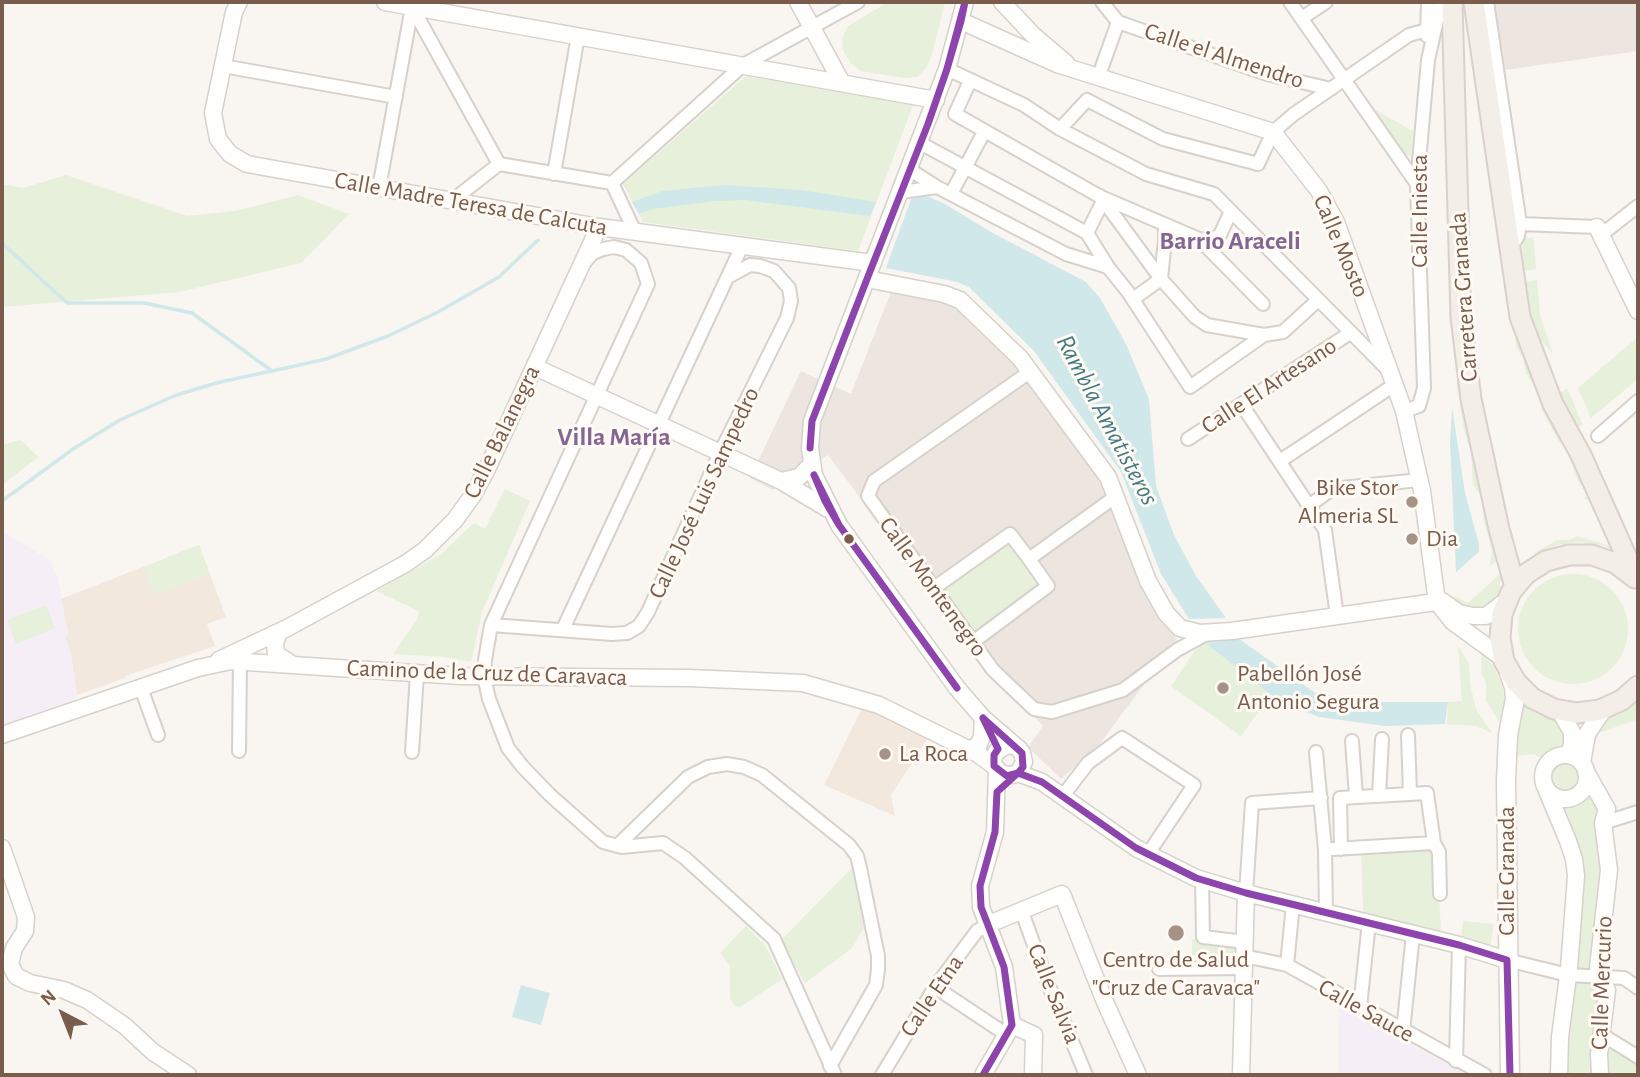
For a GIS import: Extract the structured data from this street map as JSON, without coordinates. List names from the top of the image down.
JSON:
{
  "streets": {
    "main road": ["Carretera Granada", "Calle Granada"],
    "street": [
      "Calle el Almendro",
      "Calle Madre Teresa de Calcuta",
      "Calle Iniesta",
      "Calle Mosto",
      "Calle El Artesano",
      "Calle Balanegra",
      "Calle José Luis Sampedro",
      "Calle Montenegro",
      "Camino de la Cruz de Caravaca",
      "Calle Mercurio",
      "Calle Salvia",
      "Calle Etna",
      "Calle Sauce"
    ]
  },
  "crossings": [
    ["Calle Madre Teresa de Calcuta", "Calle Balanegra"],
    ["Calle Iniesta", "Calle Mosto"],
    ["Calle Balanegra", "Camino de la Cruz de Caravaca"],
    ["Camino de la Cruz de Caravaca", "Calle Granada"]
  ],
  "districts": ["Barrio Araceli", "Villa María"],
  "water": ["Rambla Amatisteros"],
  "places": [
    "Bike Stor Almeria SL",
    "Dia",
    "Pabellón José Antonio Segura",
    "La Roca",
    "Centro de Salud \"Cruz de Caravaca\""
  ],
  "north": "top left"
}
